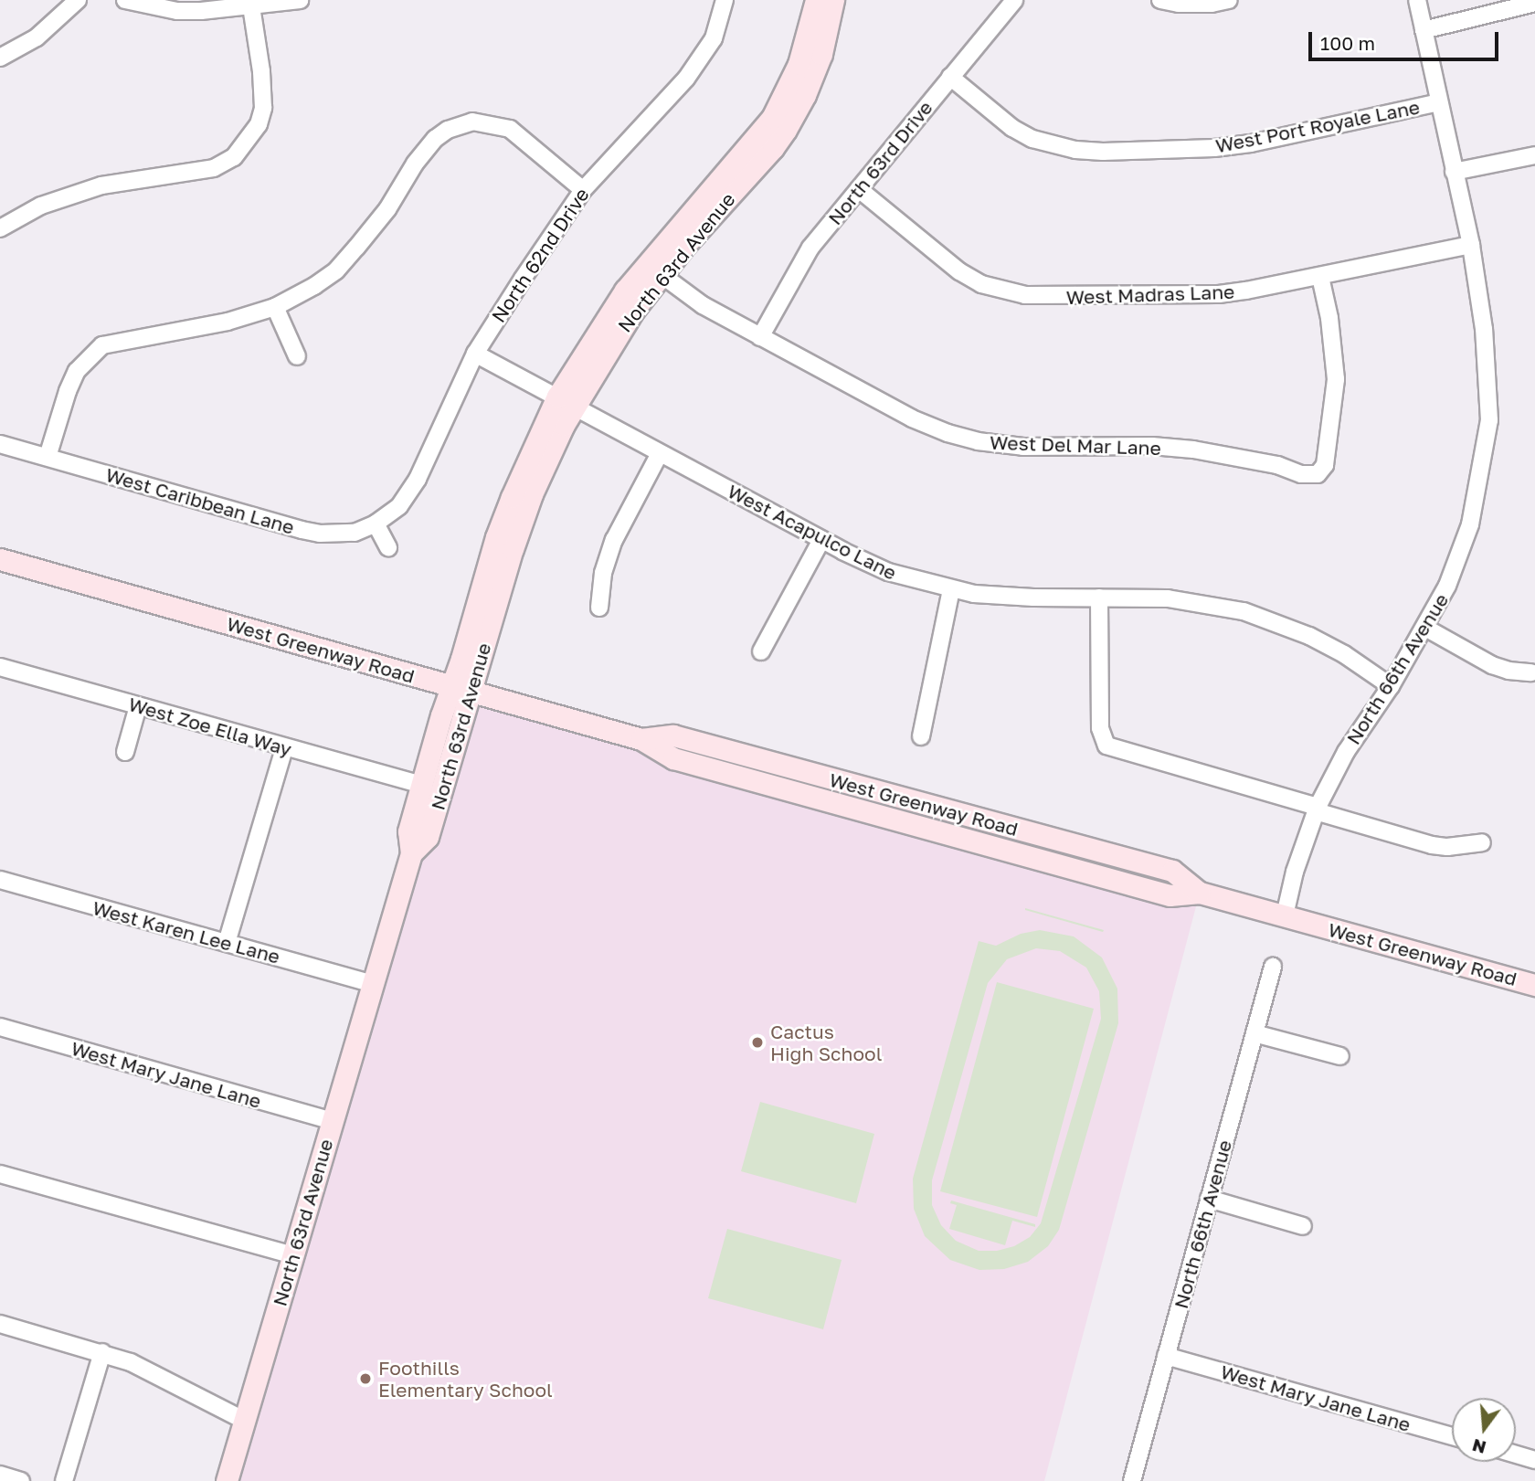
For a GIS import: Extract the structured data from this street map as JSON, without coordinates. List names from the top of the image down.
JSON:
{
  "streets": {
    "main road": ["North 63rd Avenue", "West Greenway Road"],
    "street": [
      "West Port Royale Lane",
      "North 63rd Drive",
      "North 62nd Drive",
      "West Madras Lane",
      "West Del Mar Lane",
      "West Caribbean Lane",
      "West Acapulco Lane",
      "North 66th Avenue",
      "West Zoe Ella Way",
      "West Karen Lee Lane",
      "West Mary Jane Lane"
    ]
  },
  "crossings": [
    ["West Port Royale Lane", "North 63rd Drive"],
    ["West Port Royale Lane", "North 66th Avenue"],
    ["North 63rd Drive", "West Madras Lane"],
    ["North 63rd Drive", "West Del Mar Lane"],
    ["North 62nd Drive", "West Caribbean Lane"],
    ["North 62nd Drive", "West Acapulco Lane"],
    ["North 63rd Avenue", "West Del Mar Lane"],
    ["North 63rd Avenue", "West Acapulco Lane"],
    ["North 63rd Avenue", "West Greenway Road"],
    ["North 63rd Avenue", "West Zoe Ella Way"],
    ["North 63rd Avenue", "West Karen Lee Lane"],
    ["North 63rd Avenue", "West Mary Jane Lane"],
    ["West Madras Lane", "West Del Mar Lane"],
    ["West Madras Lane", "North 66th Avenue"],
    ["West Acapulco Lane", "North 66th Avenue"],
    ["West Greenway Road", "North 66th Avenue"],
    ["North 66th Avenue", "West Mary Jane Lane"]
  ],
  "places": ["Cactus High School", "Foothills Elementary School"],
  "scale_bar": "100 m",
  "north": "bottom"
}
